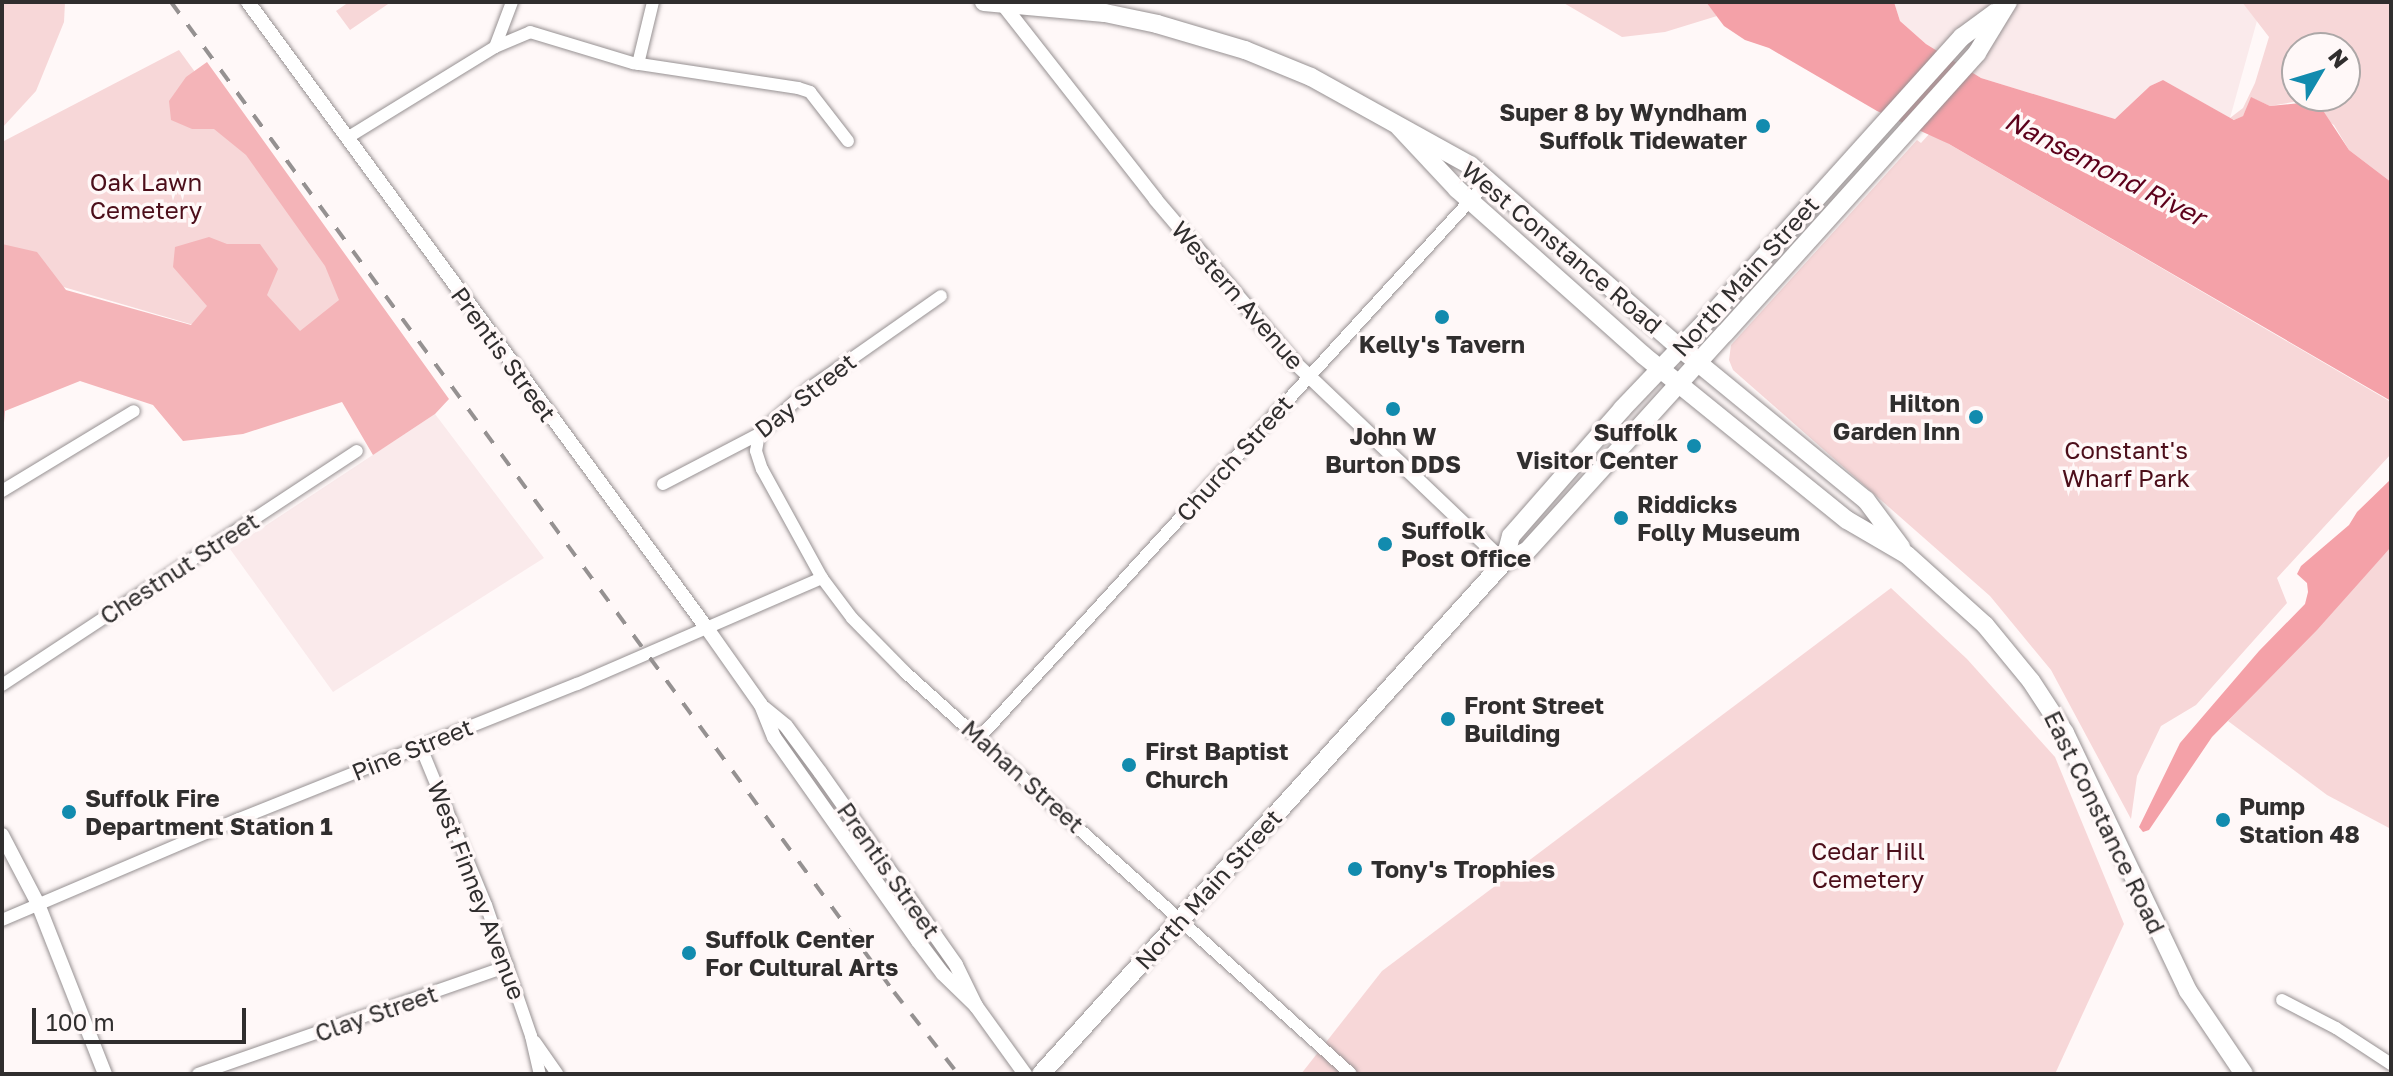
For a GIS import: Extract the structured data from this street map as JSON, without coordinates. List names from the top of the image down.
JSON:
{
  "streets": {
    "main road": ["West Constance Road", "North Main Street", "East Constance Road"],
    "street": [
      "Western Avenue",
      "Prentis Street",
      "Day Street",
      "Church Street",
      "Chestnut Street",
      "Pine Street",
      "Mahan Street",
      "West Finney Avenue",
      "Clay Street"
    ]
  },
  "crossings": [
    ["West Constance Road", "North Main Street"],
    ["West Constance Road", "Western Avenue"],
    ["West Constance Road", "Church Street"],
    ["West Constance Road", "East Constance Road"],
    ["North Main Street", "Western Avenue"],
    ["North Main Street", "Mahan Street"],
    ["North Main Street", "East Constance Road"],
    ["Western Avenue", "Church Street"],
    ["Prentis Street", "Pine Street"],
    ["Day Street", "Mahan Street"],
    ["Church Street", "Mahan Street"],
    ["Pine Street", "Mahan Street"],
    ["Pine Street", "West Finney Avenue"],
    ["West Finney Avenue", "Clay Street"]
  ],
  "water": ["Nansemond River"],
  "parks": ["Oak Lawn Cemetery", "Constant's Wharf Park", "Cedar Hill Cemetery"],
  "places": [
    "Super 8 by Wyndham Suffolk Tidewater",
    "Kelly's Tavern",
    "John W Burton DDS",
    "Hilton Garden Inn",
    "Suffolk Visitor Center",
    "Riddicks Folly Museum",
    "Suffolk Post Office",
    "Front Street Building",
    "First Baptist Church",
    "Suffolk Fire Department Station 1",
    "Pump Station 48",
    "Tony's Trophies",
    "Suffolk Center For Cultural Arts"
  ],
  "scale_bar": "100 m",
  "north": "top right"
}
